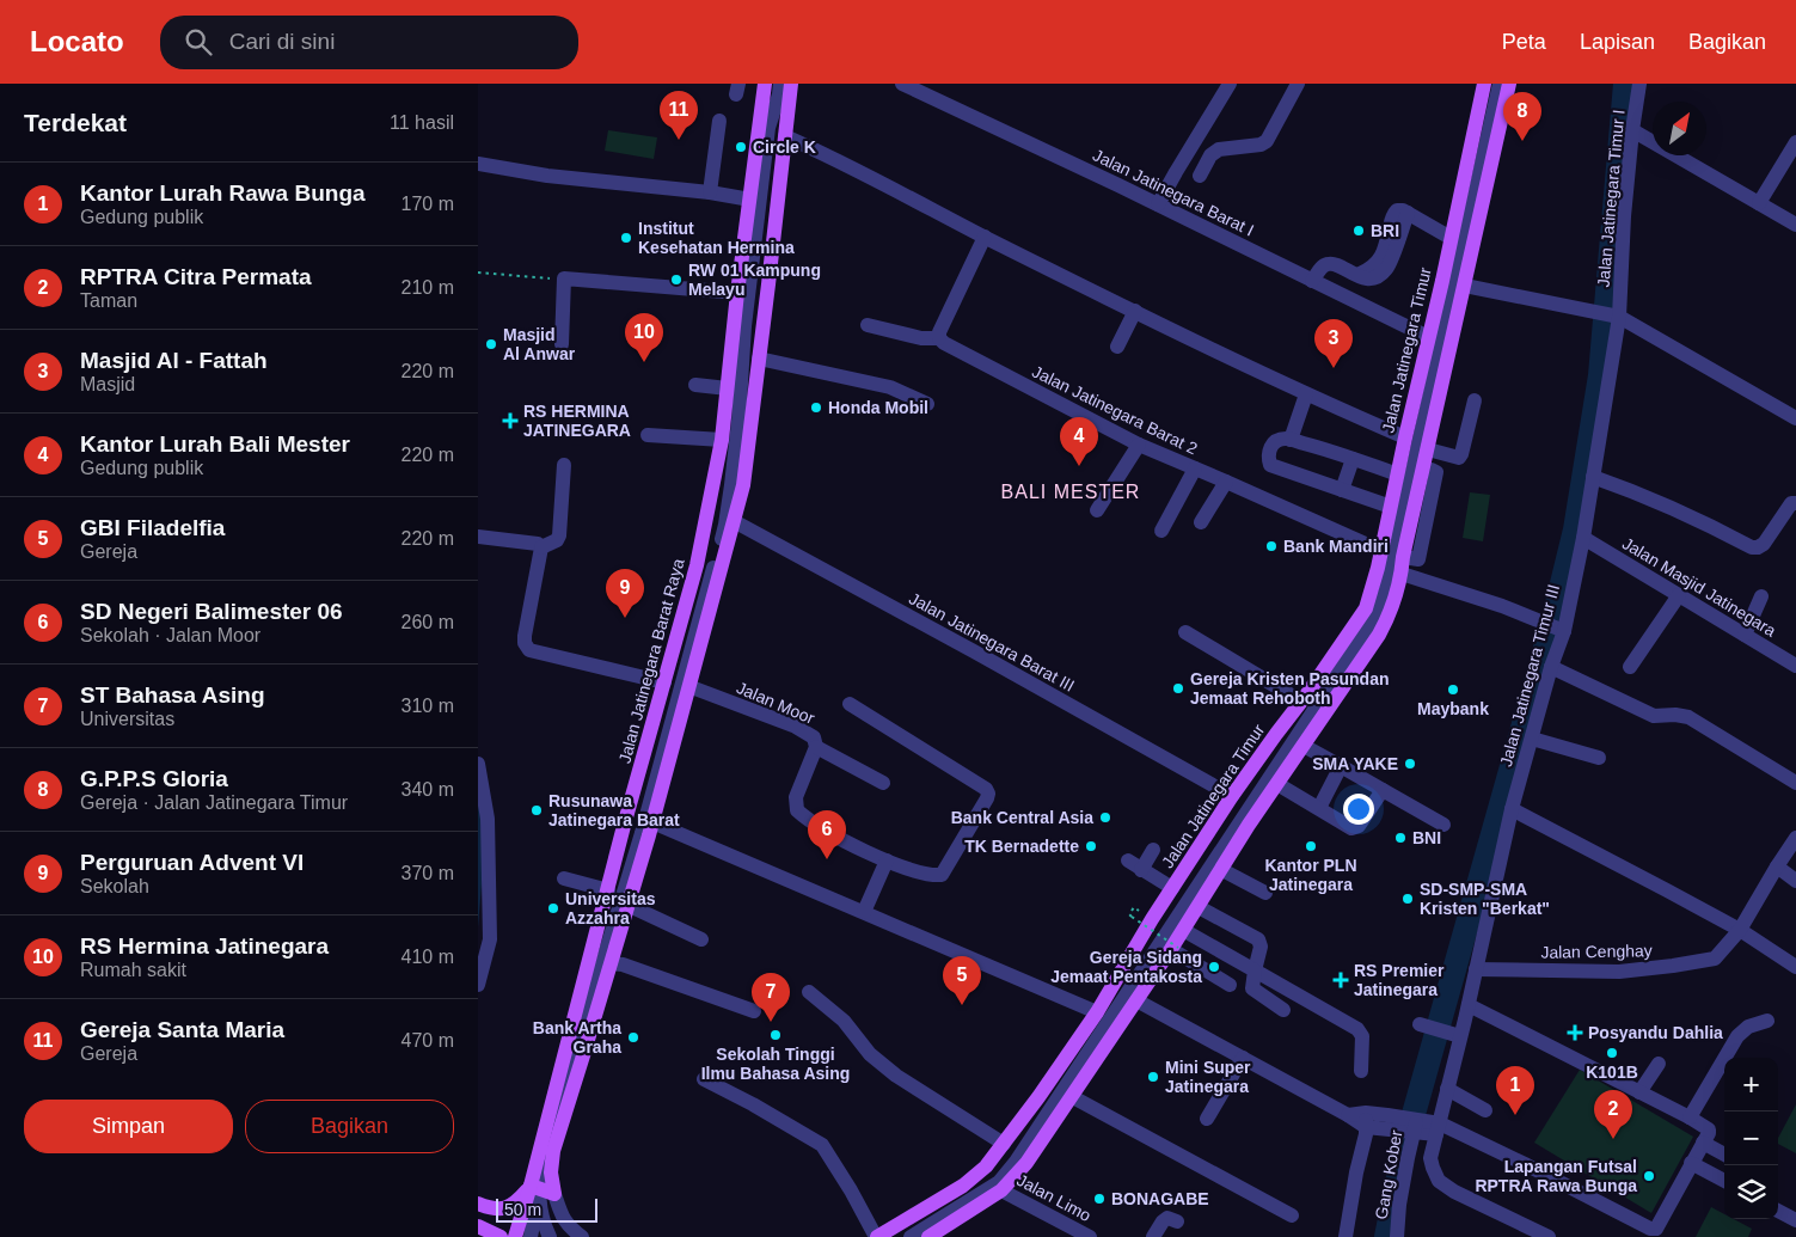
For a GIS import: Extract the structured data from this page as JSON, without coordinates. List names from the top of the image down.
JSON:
{
  "streets": {
    "main road": ["Jalan Jatinegara Timur", "Jalan Jatinegara Barat Raya"],
    "street": [
      "Jalan Jatinegara Barat I",
      "Jalan Jatinegara Timur I",
      "Jalan Jatinegara Barat 2",
      "Jalan Masjid Jatinegara",
      "Jalan Jatinegara Barat III",
      "Jalan Jatinegara Timur III",
      "Jalan Moor",
      "Jalan Cenghay",
      "Gang Kober",
      "Jalan Limo"
    ]
  },
  "crossings": [
    ["Jalan Jatinegara Barat I", "Jalan Jatinegara Timur"],
    ["Jalan Jatinegara Timur I", "Jalan Jatinegara Timur III"],
    ["Jalan Jatinegara Timur", "Jalan Jatinegara Barat 2"],
    ["Jalan Jatinegara Timur", "Jalan Jatinegara Barat III"],
    ["Jalan Jatinegara Timur", "Jalan Limo"],
    ["Jalan Masjid Jatinegara", "Jalan Jatinegara Timur III"],
    ["Jalan Jatinegara Timur III", "Jalan Cenghay"]
  ],
  "districts": ["BALI MESTER"],
  "places": {
    "other": [
      "Circle K",
      "BRI",
      "Institut Kesehatan Hermina",
      "RW 01 Kampung Melayu",
      "Masjid Al Anwar",
      "Honda Mobil",
      "Bank Mandiri",
      "Gereja Kristen Pasundan Jemaat Rehoboth",
      "Maybank",
      "SMA YAKE",
      "Rusunawa Jatinegara Barat",
      "Bank Central Asia",
      "BNI",
      "TK Bernadette",
      "Kantor PLN Jatinegara",
      "SD-SMP-SMA Kristen \"Berkat\"",
      "Universitas Azzahra",
      "Gereja Sidang Jemaat Pentakosta",
      "Sekolah Tinggi Ilmu Bahasa Asing",
      "Bank Artha Graha",
      "K101B",
      "Mini Super Jatinegara",
      "Lapangan Futsal RPTRA Rawa Bunga",
      "BONAGABE"
    ],
    "health": ["RS HERMINA JATINEGARA", "RS Premier Jatinegara", "Posyandu Dahlia"]
  },
  "scale_bar": "50 m",
  "north": "top right",
  "page": {
    "header": "Locato",
    "search": "Cari di sini",
    "nav": ["Peta", "Lapisan", "Bagikan"],
    "heading": ["Terdekat", "11 hasil"],
    "pins": [
      "11",
      "8",
      "10",
      "3",
      "4",
      "9",
      "6",
      "5",
      "7",
      "1",
      "2"
    ],
    "list": [
      {
        "mark": "1",
        "name": "Kantor Lurah Rawa Bunga",
        "note": "Gedung publik",
        "value": "170 m"
      },
      {
        "mark": "2",
        "name": "RPTRA Citra Permata",
        "note": "Taman",
        "value": "210 m"
      },
      {
        "mark": "3",
        "name": "Masjid Al - Fattah",
        "note": "Masjid",
        "value": "220 m"
      },
      {
        "mark": "4",
        "name": "Kantor Lurah Bali Mester",
        "note": "Gedung publik",
        "value": "220 m"
      },
      {
        "mark": "5",
        "name": "GBI Filadelfia",
        "note": "Gereja",
        "value": "220 m"
      },
      {
        "mark": "6",
        "name": "SD Negeri Balimester 06",
        "note": "Sekolah · Jalan Moor",
        "value": "260 m"
      },
      {
        "mark": "7",
        "name": "ST Bahasa Asing",
        "note": "Universitas",
        "value": "310 m"
      },
      {
        "mark": "8",
        "name": "G.P.P.S Gloria",
        "note": "Gereja · Jalan Jatinegara Timur",
        "value": "340 m"
      },
      {
        "mark": "9",
        "name": "Perguruan Advent VI",
        "note": "Sekolah",
        "value": "370 m"
      },
      {
        "mark": "10",
        "name": "RS Hermina Jatinegara",
        "note": "Rumah sakit",
        "value": "410 m"
      },
      {
        "mark": "11",
        "name": "Gereja Santa Maria",
        "note": "Gereja",
        "value": "470 m"
      }
    ],
    "map_buttons": ["+", "−"],
    "buttons": ["Simpan", "Bagikan"],
    "scale": "50 m"
  }
}
